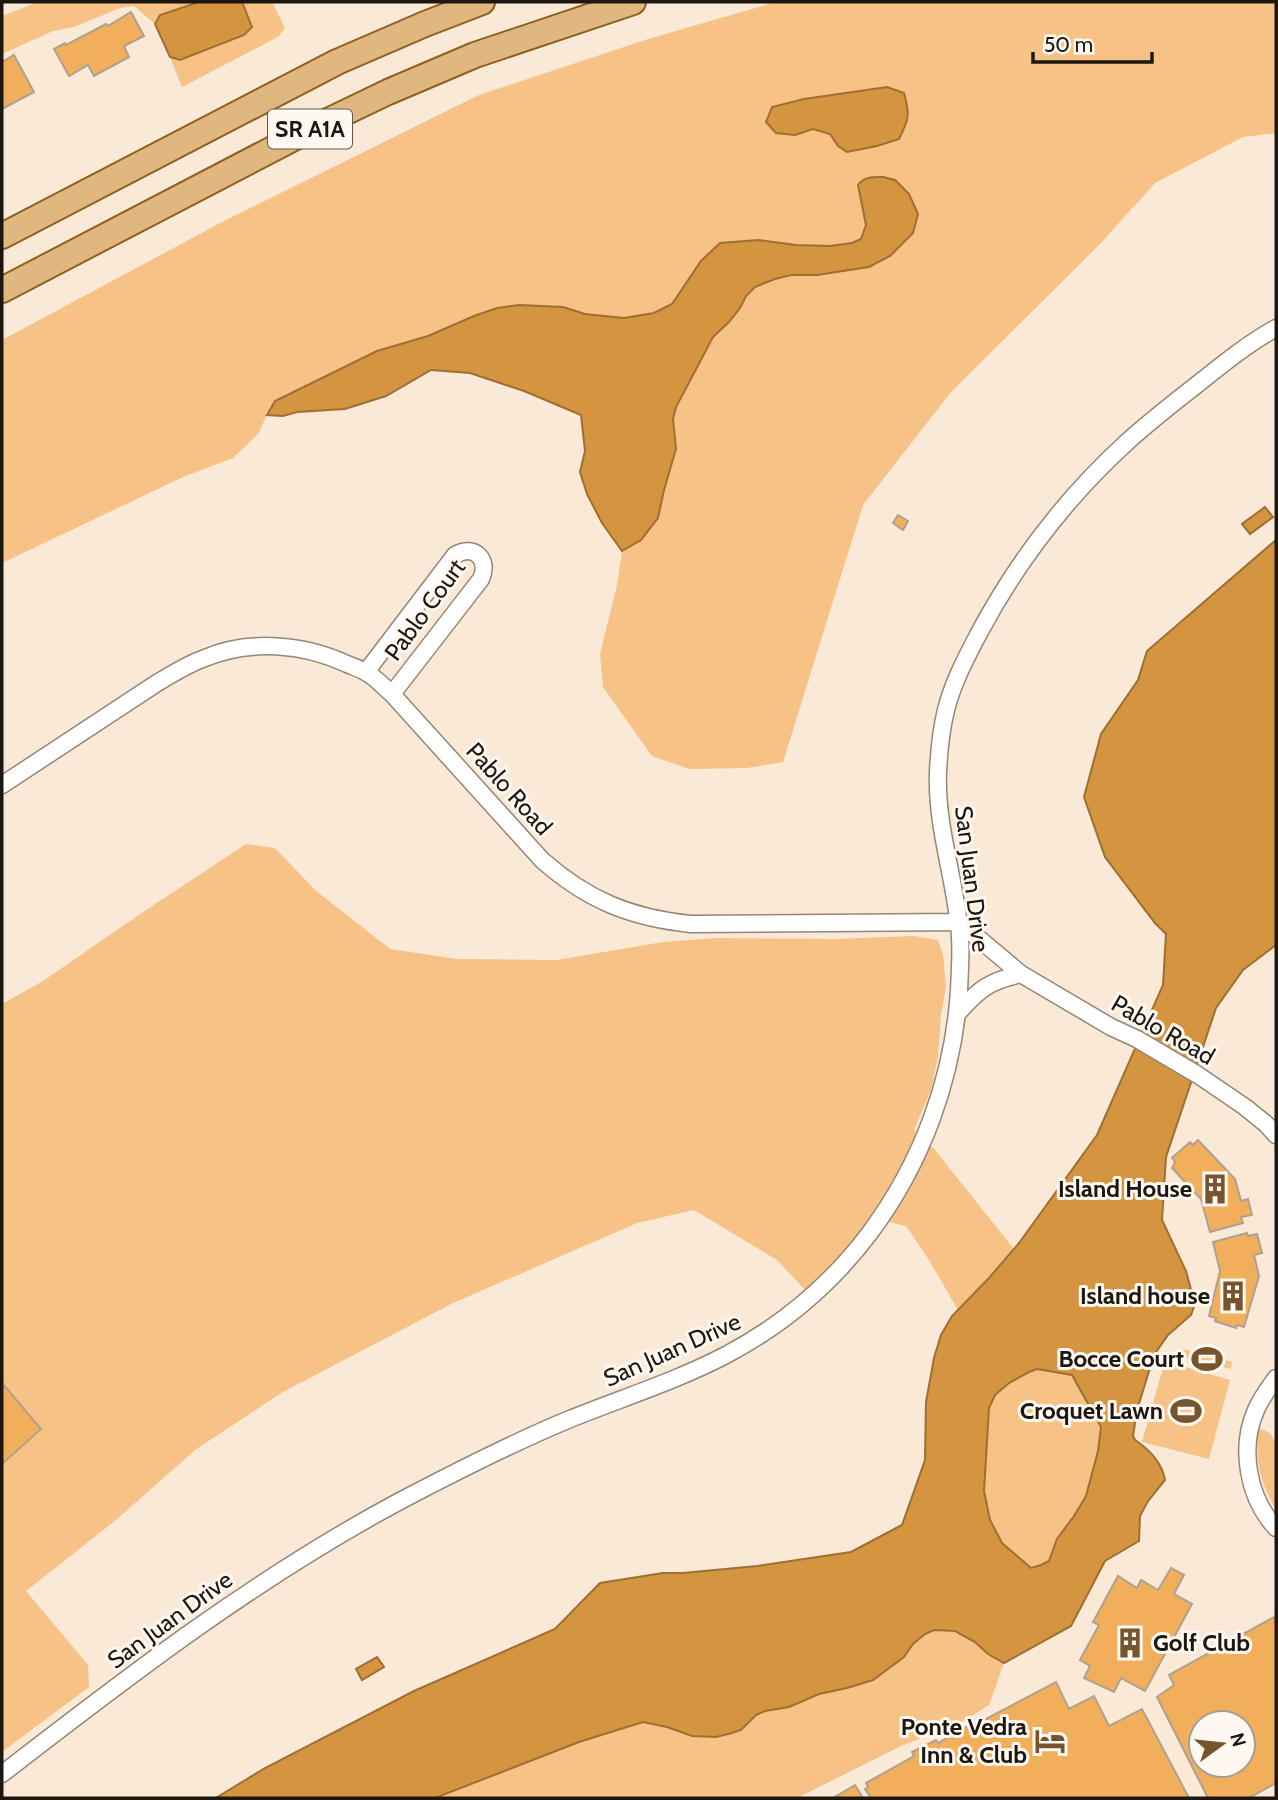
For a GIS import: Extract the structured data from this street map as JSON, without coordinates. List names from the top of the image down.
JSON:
{
  "streets": {
    "main road": ["SR A1A"],
    "street": ["Pablo Court", "Pablo Road", "San Juan Drive"]
  },
  "crossings": [
    ["Pablo Court", "Pablo Road"],
    ["Pablo Road", "San Juan Drive"]
  ],
  "places": {
    "building": ["Island House", "Island house", "Golf Club"],
    "sports": ["Bocce Court", "Croquet Lawn"],
    "hotel": ["Ponte Vedra Inn & Club"]
  },
  "scale_bar": "50 m",
  "north": "right"
}
